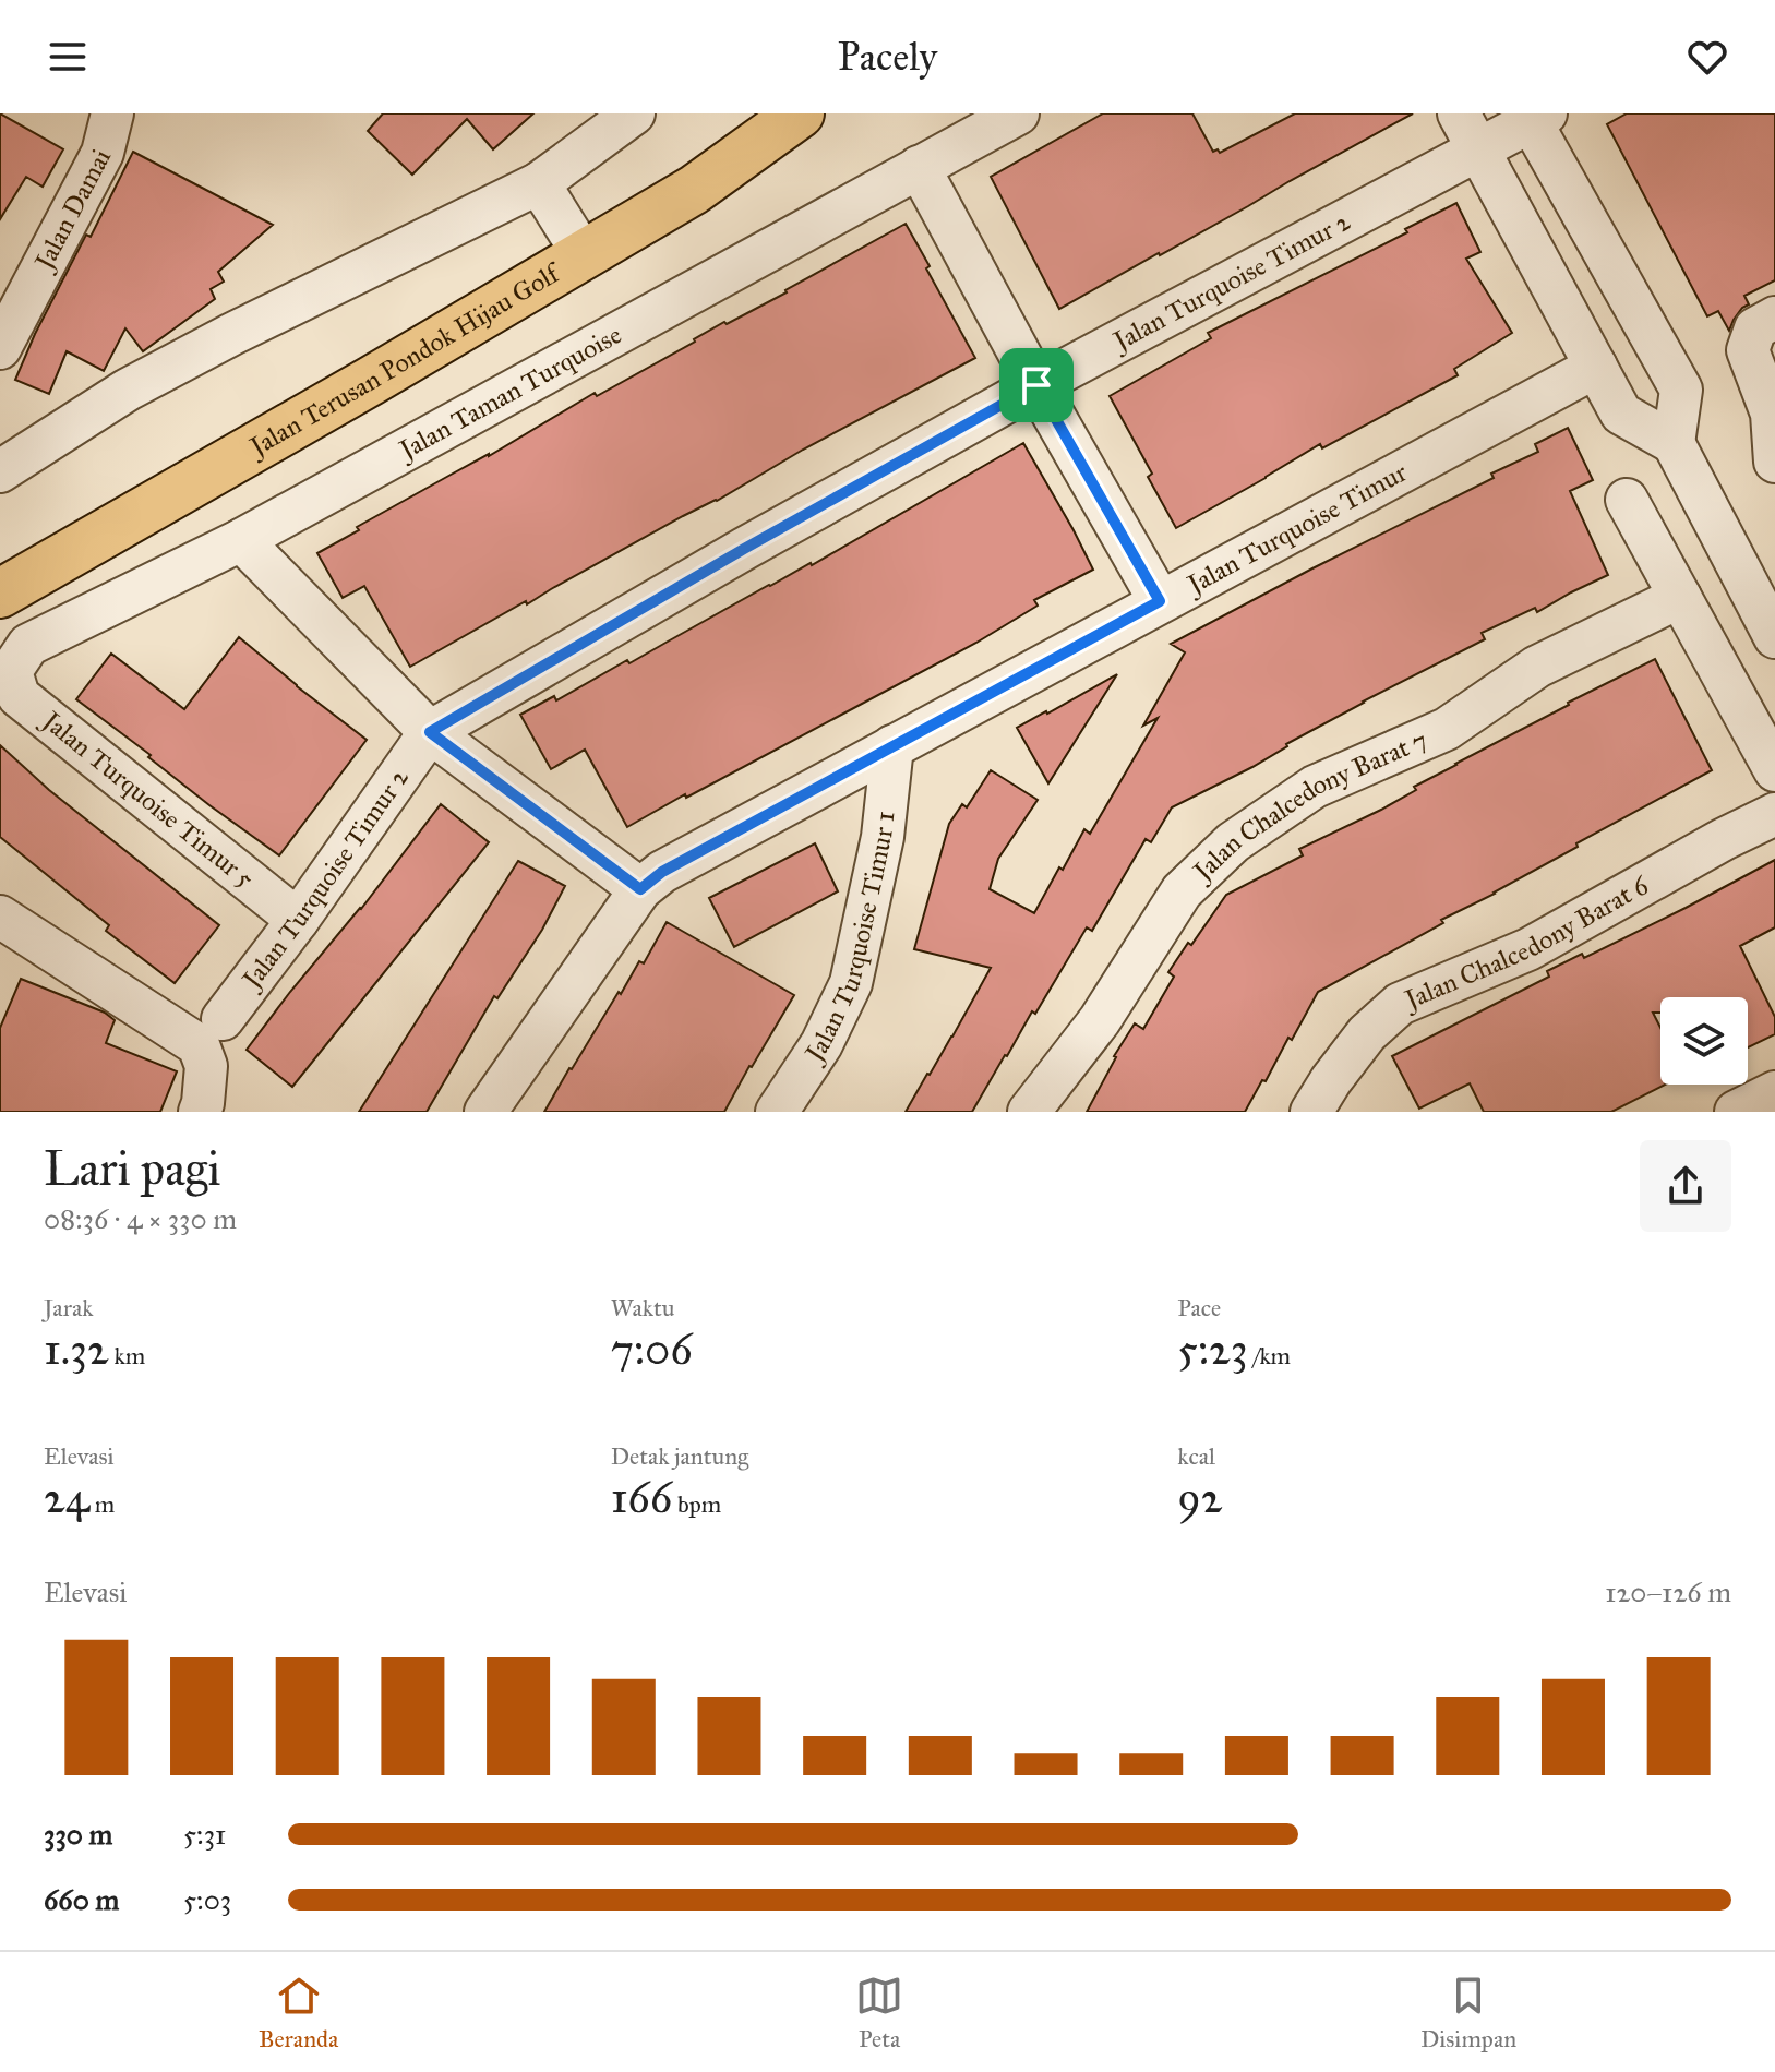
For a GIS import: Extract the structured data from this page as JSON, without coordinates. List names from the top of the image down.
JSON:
{
  "streets": {
    "main road": ["Jalan Terusan Pondok Hijau Golf"],
    "street": [
      "Jalan Damai",
      "Jalan Turquoise Timur 2",
      "Jalan Taman Turquoise",
      "Jalan Turquoise Timur",
      "Jalan Turquoise Timur 5",
      "Jalan Chalcedony Barat 7",
      "Jalan Turquoise Timur 1",
      "Jalan Chalcedony Barat 6"
    ]
  },
  "crossings": [
    ["Jalan Turquoise Timur 2", "Jalan Turquoise Timur 5"],
    ["Jalan Taman Turquoise", "Jalan Turquoise Timur 5"],
    ["Jalan Turquoise Timur", "Jalan Turquoise Timur 1"]
  ],
  "page": {
    "header": "Pacely",
    "heading": ["Lari pagi", "08:36 · 4 × 330 m"],
    "stats": [
      ["Jarak", "1.32 km"],
      ["Waktu", "7:06"],
      ["Pace", "5:23 /km"],
      ["Elevasi", "24 m"],
      ["Detak jantung", "166 bpm"],
      ["kcal", "92"]
    ],
    "chart": ["Elevasi", "120–126 m"],
    "list": [
      {
        "name": "330 m",
        "note": "5:31"
      },
      {
        "name": "660 m",
        "note": "5:03"
      }
    ],
    "tabs": ["Beranda", "Peta", "Disimpan"]
  }
}
